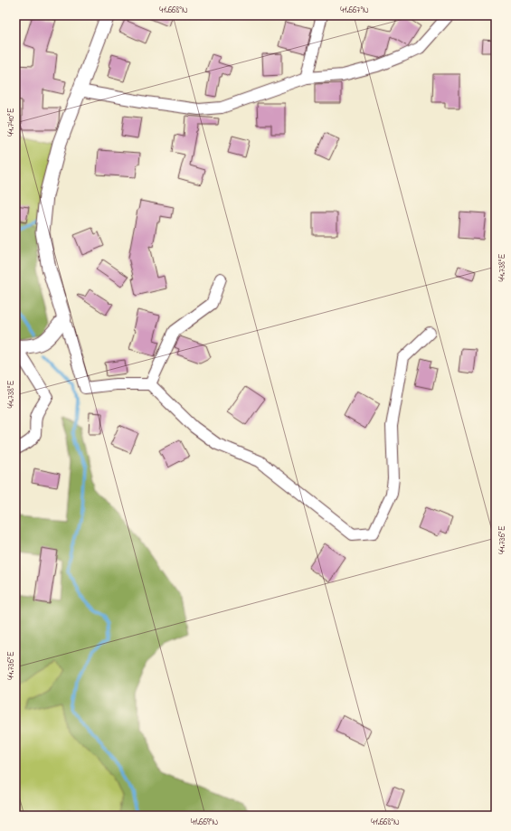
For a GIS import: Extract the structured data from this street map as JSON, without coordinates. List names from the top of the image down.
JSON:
{
  "coordinates": [
    "41.668°N",
    "41.667°N",
    "44.740°E",
    "44.738°E",
    "44.736°E",
    "41.669°N"
  ]
}
